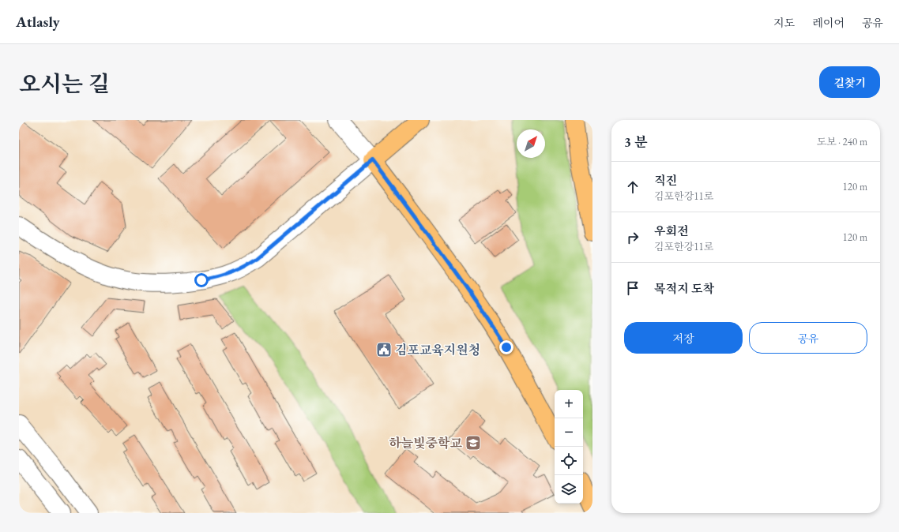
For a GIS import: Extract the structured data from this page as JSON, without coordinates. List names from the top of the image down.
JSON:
{
  "places": {
    "public building": ["김포교육지원청"],
    "school or university": ["하늘빛중학교"]
  },
  "north": "top right",
  "page": {
    "header": "Atlasly",
    "nav": ["지도", "레이어", "공유"],
    "title": "오시는 길",
    "buttons": [
      "길찾기",
      ["저장", "공유"]
    ],
    "heading": ["3 분", "도보 · 240 m"],
    "list": [
      ["직진", "김포한강11로", "120 m"],
      ["우회전", "김포한강11로", "120 m"],
      "목적지 도착"
    ],
    "map_buttons": ["+", "−"]
  }
}
